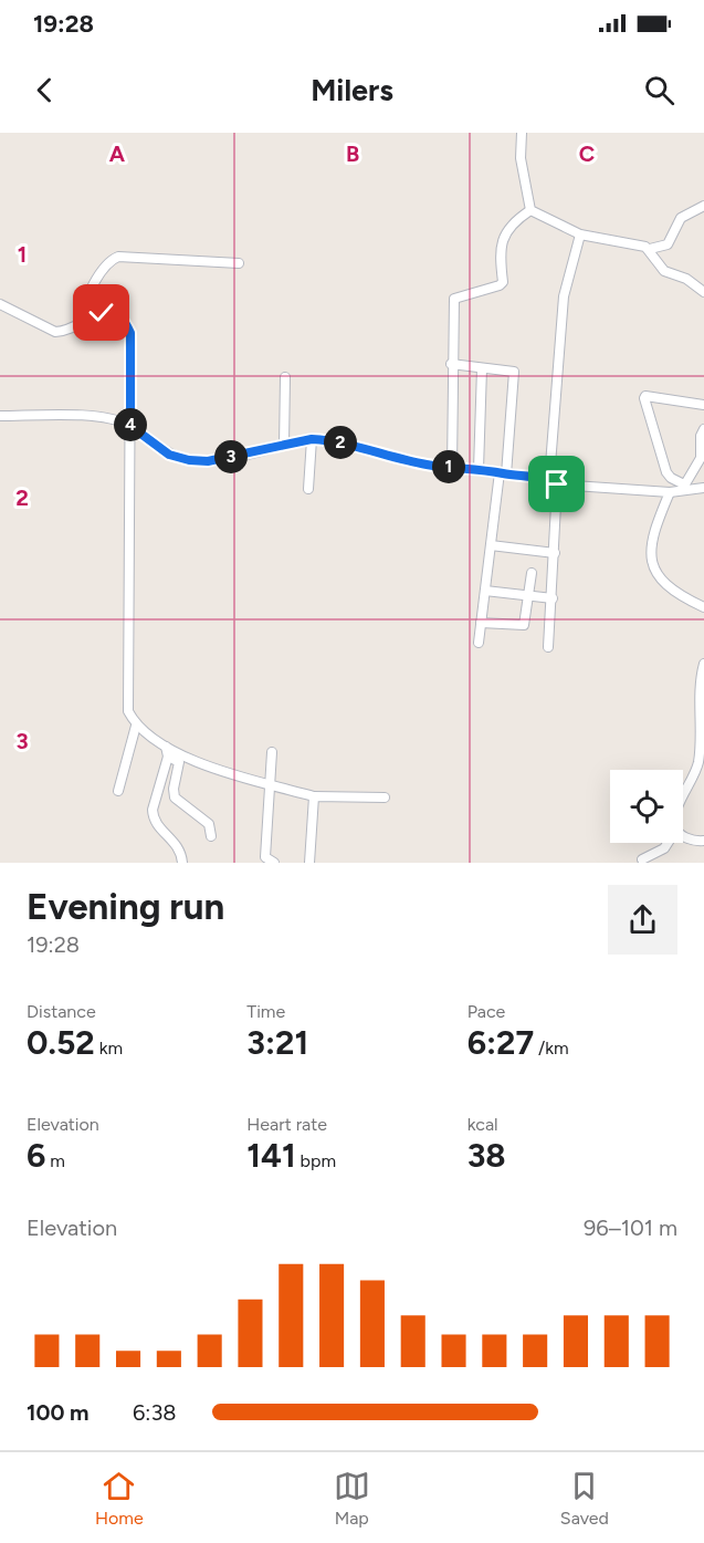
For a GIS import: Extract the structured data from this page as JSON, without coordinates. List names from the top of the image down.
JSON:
{
  "page": {
    "status": "19:28",
    "header": "Milers",
    "pins": [
      "4",
      "2",
      "3",
      "1"
    ],
    "heading": ["Evening run", "19:28"],
    "stats": [
      ["Distance", "0.52 km"],
      ["Time", "3:21"],
      ["Pace", "6:27 /km"],
      ["Elevation", "6 m"],
      ["Heart rate", "141 bpm"],
      ["kcal", "38"]
    ],
    "chart": ["Elevation", "96–101 m"],
    "list": [
      {
        "name": "100 m",
        "note": "6:38"
      }
    ],
    "tabs": ["Home", "Map", "Saved"]
  },
  "grid": {
    "columns": ["A", "B", "C"],
    "rows": ["1", "2", "3"]
  }
}
